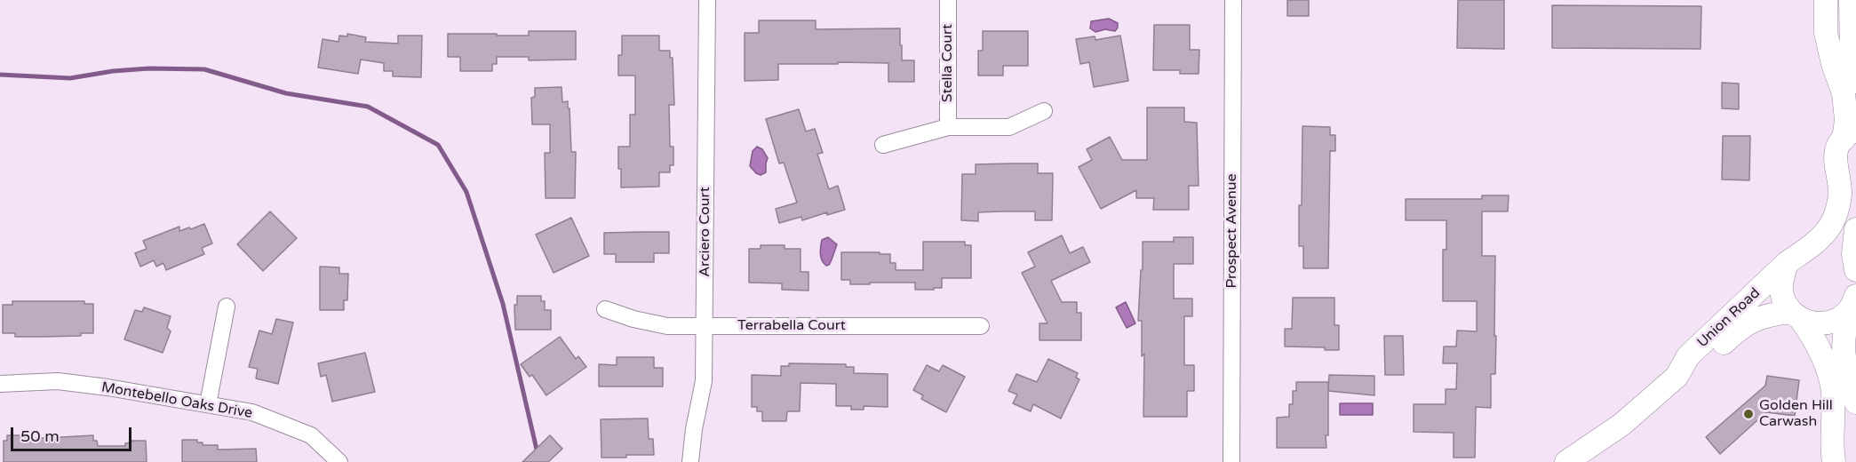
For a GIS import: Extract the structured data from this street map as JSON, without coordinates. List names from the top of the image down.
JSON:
{
  "streets": {
    "main road": ["Union Road"],
    "street": [
      "Stella Court",
      "Prospect Avenue",
      "Arciero Court",
      "Terrabella Court",
      "Montebello Oaks Drive"
    ]
  },
  "crossings": [
    ["Arciero Court", "Terrabella Court"]
  ],
  "places": ["Golden Hill Carwash"],
  "scale_bar": "50 m"
}
